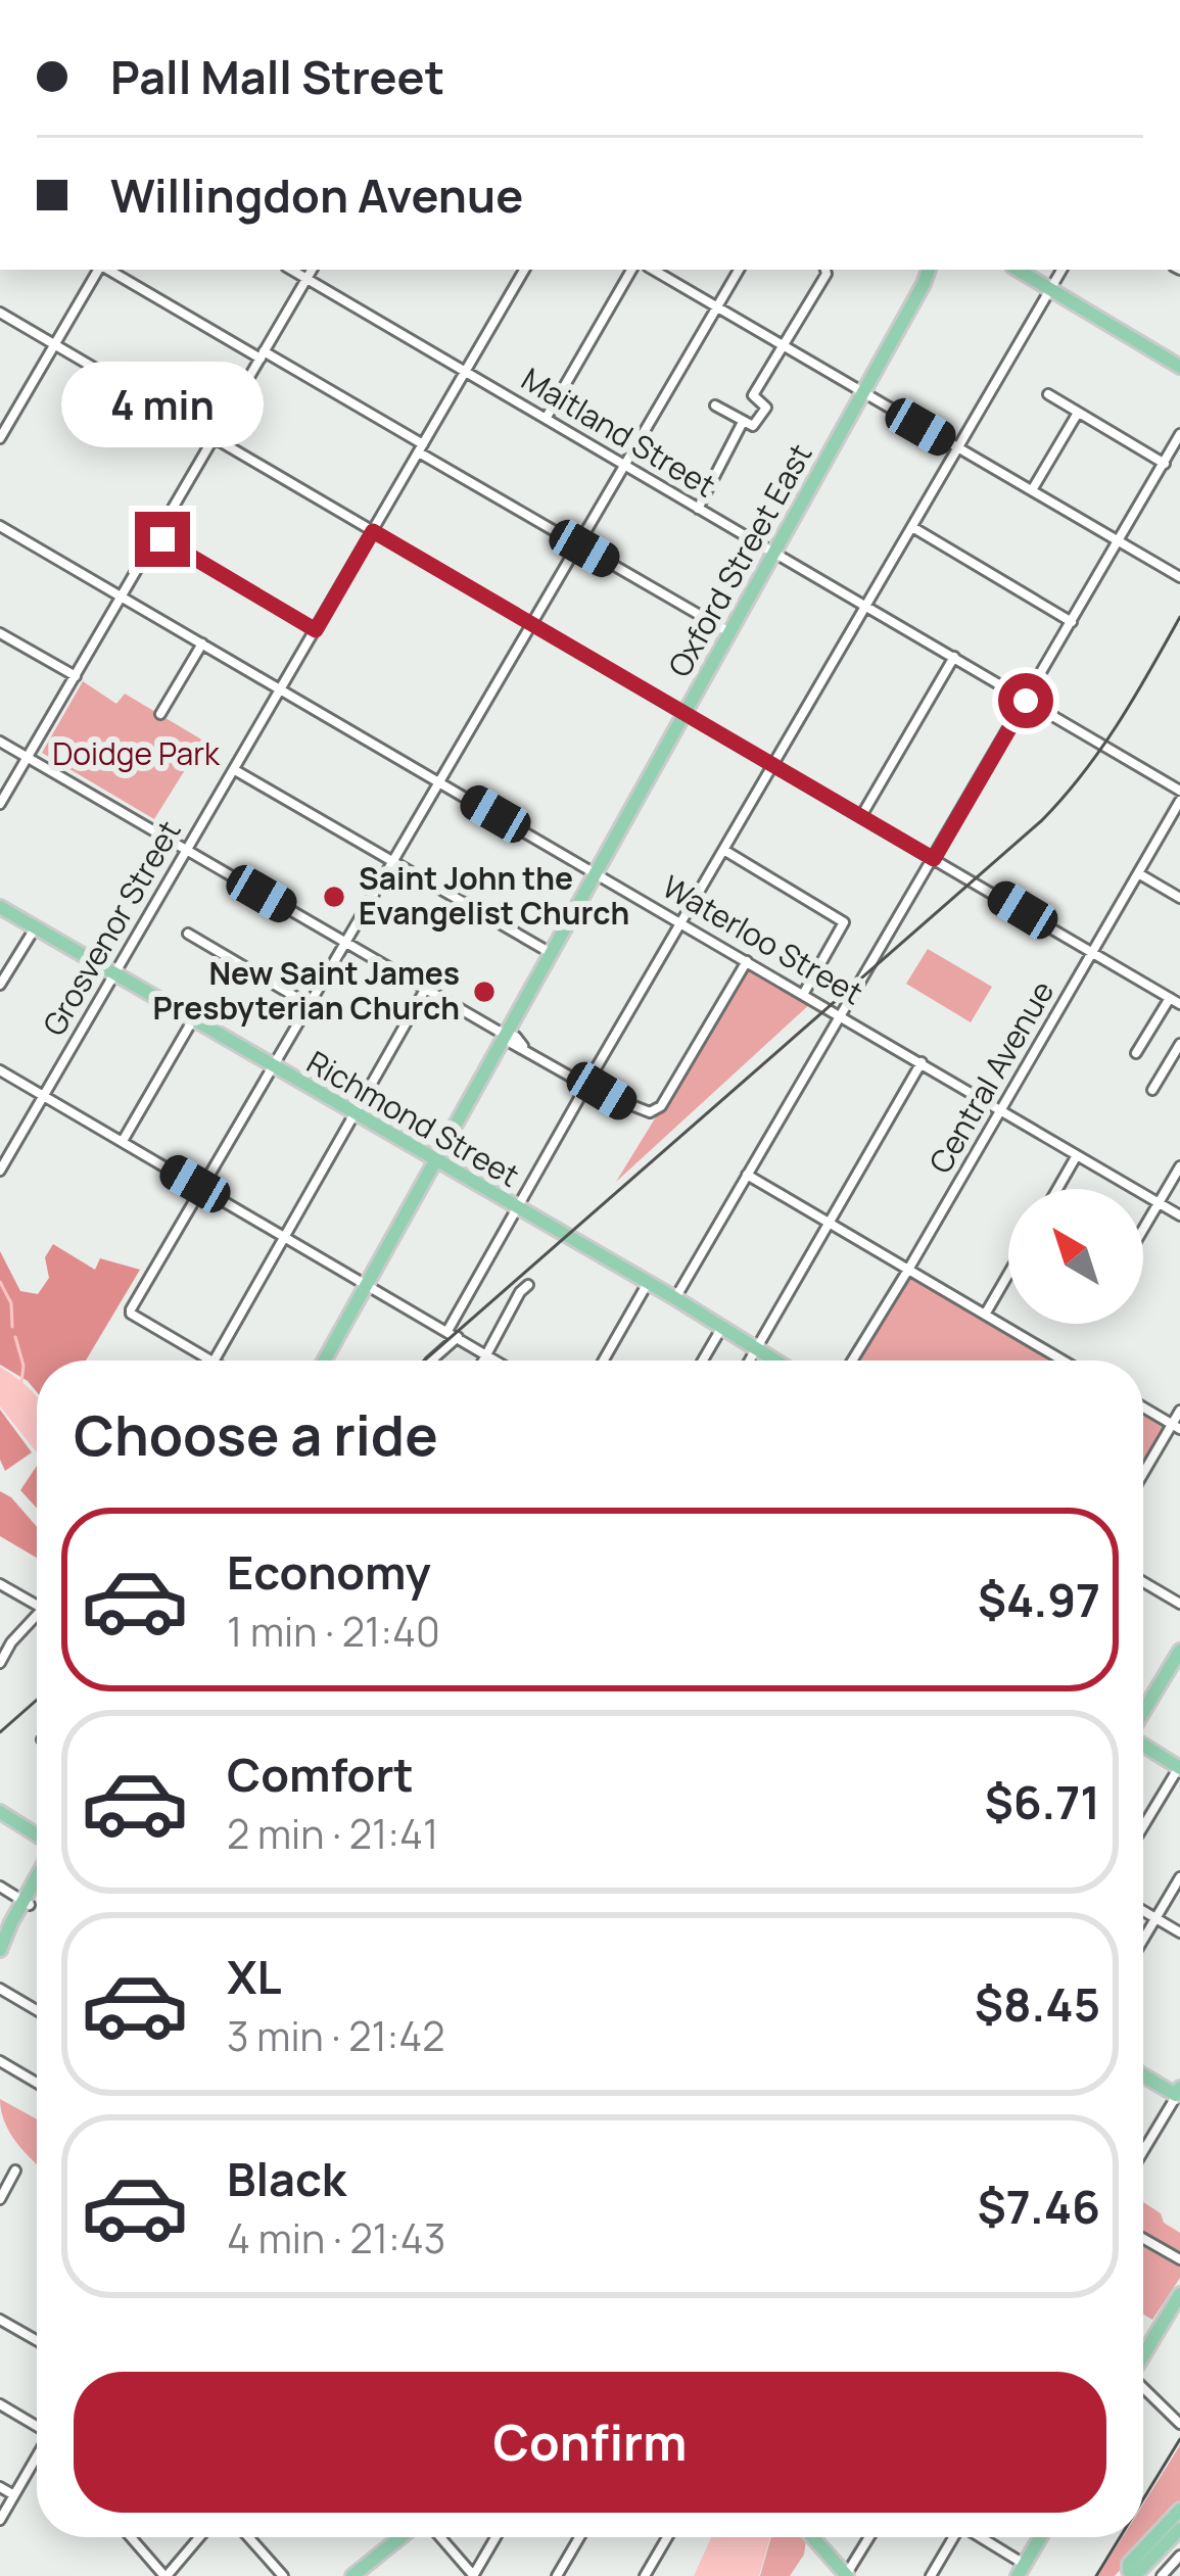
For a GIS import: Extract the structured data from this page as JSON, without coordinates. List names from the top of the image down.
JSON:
{
  "streets": {
    "main road": ["Oxford Street East", "Richmond Street"],
    "street": [
      "Maitland Street",
      "Grosvenor Street",
      "Waterloo Street",
      "Central Avenue"
    ]
  },
  "crossings": [
    ["Maitland Street", "Oxford Street East"],
    ["Maitland Street", "Grosvenor Street"],
    ["Oxford Street East", "Waterloo Street"],
    ["Oxford Street East", "Richmond Street"],
    ["Grosvenor Street", "Waterloo Street"],
    ["Grosvenor Street", "Richmond Street"],
    ["Waterloo Street", "Central Avenue"]
  ],
  "parks": ["Doidge Park"],
  "places": ["Saint John the Evangelist Church", "New Saint James Presbyterian Church"],
  "north": "top left",
  "page": {
    "banner": ["Pall Mall Street", "Willingdon Avenue"],
    "bubble": "4 min",
    "heading": "Choose a ride",
    "list": [
      {
        "name": "Economy",
        "note": "1 min · 21:40",
        "value": "$4.97"
      },
      {
        "name": "Comfort",
        "note": "2 min · 21:41",
        "value": "$6.71"
      },
      {
        "name": "XL",
        "note": "3 min · 21:42",
        "value": "$8.45"
      },
      {
        "name": "Black",
        "note": "4 min · 21:43",
        "value": "$7.46"
      }
    ],
    "buttons": "Confirm"
  }
}
